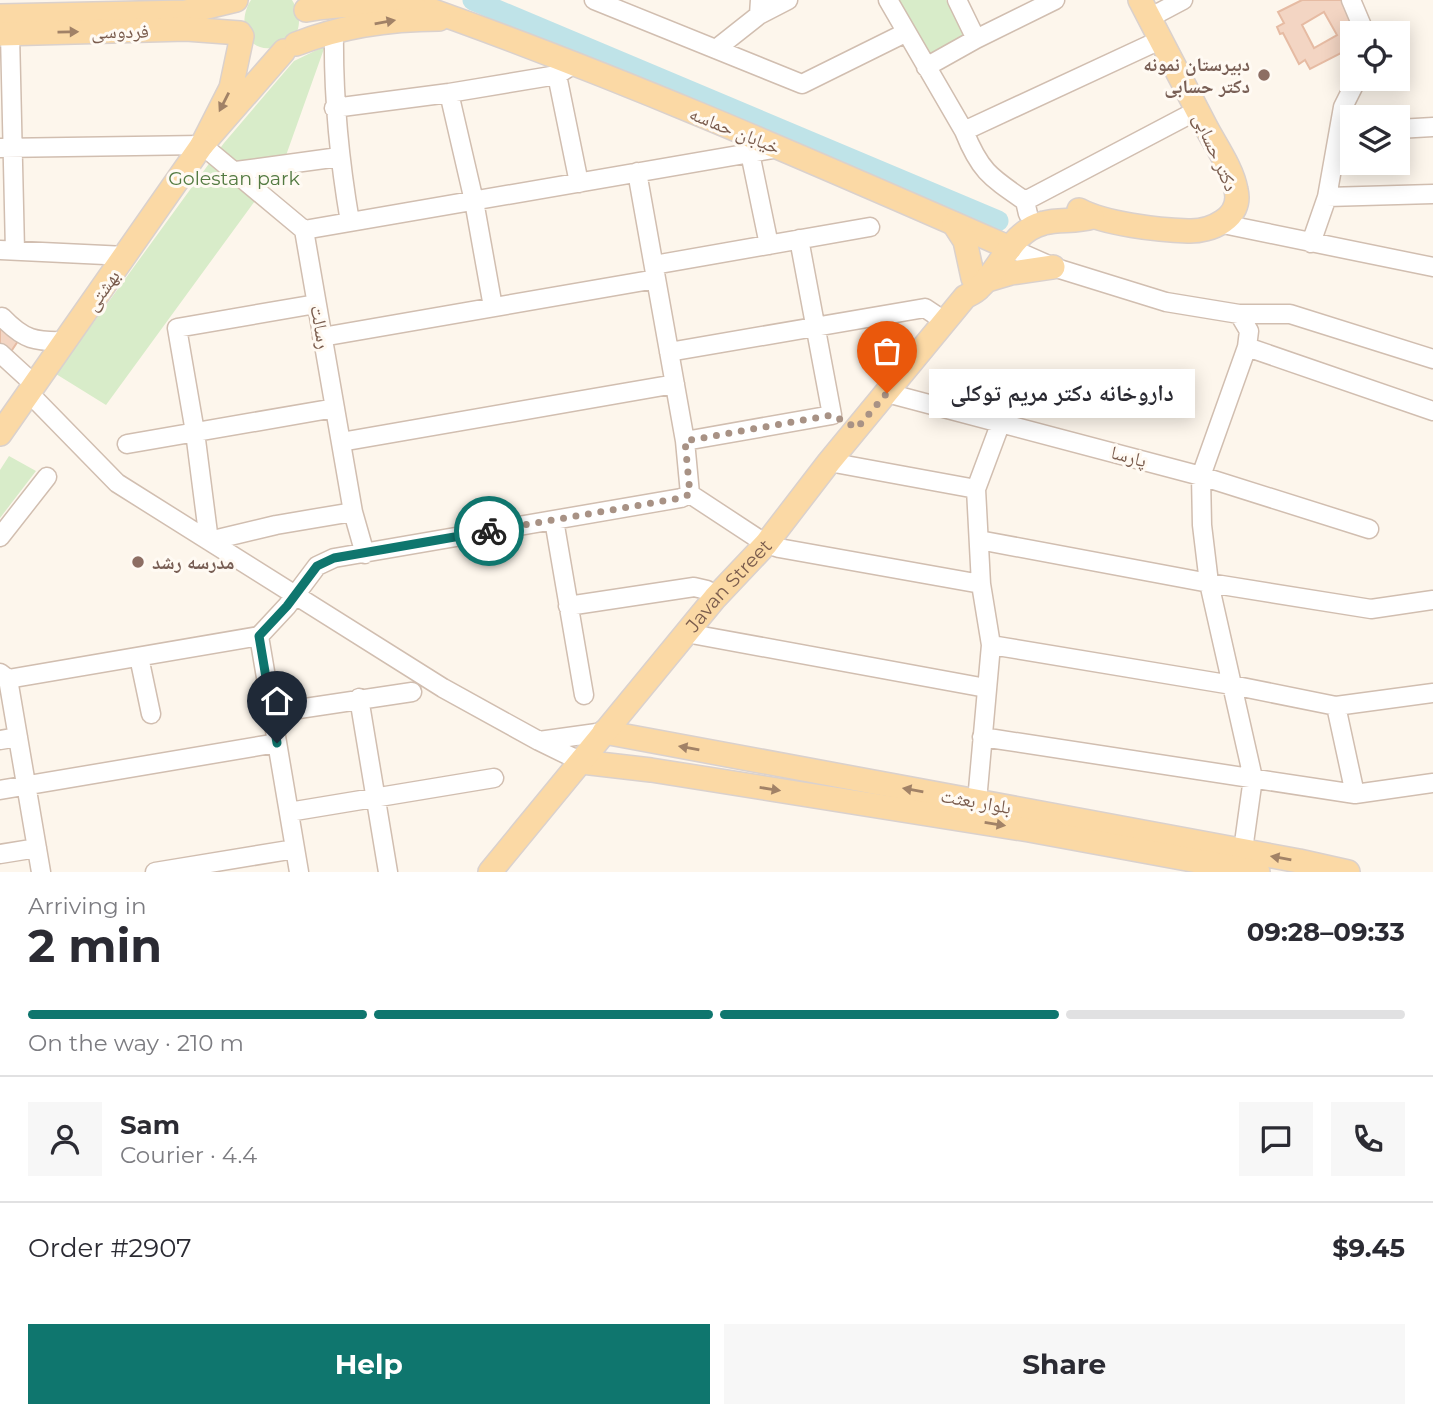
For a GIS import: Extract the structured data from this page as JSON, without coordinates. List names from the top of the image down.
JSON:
{
  "streets": {
    "main road": [
      "فردوسی",
      "خیابان حماسه",
      "دکتر حسابی",
      "بهشتی",
      "Javan Street",
      "بلوار بعثت"
    ],
    "street": ["رسالت", "پارسا"]
  },
  "crossings": [
    ["خیابان حماسه", "Javan Street"],
    ["پارسا", "Javan Street"],
    ["Javan Street", "بلوار بعثت"]
  ],
  "parks": ["Golestan park"],
  "places": ["دبیرستان نمونه دکتر حسابی", "داروخانه دکتر مریم توکلی", "مدرسه رشد"],
  "page": {
    "bubble": "داروخانه دکتر مریم توکلی",
    "heading": ["2 min", "Arriving in", "09:28–09:33"],
    "panel": [
      "Sam",
      "Courier · 4.4",
      "Order #2907",
      "$9.45"
    ],
    "bar": "On the way · 210 m",
    "buttons": ["Help", "Share"]
  }
}
